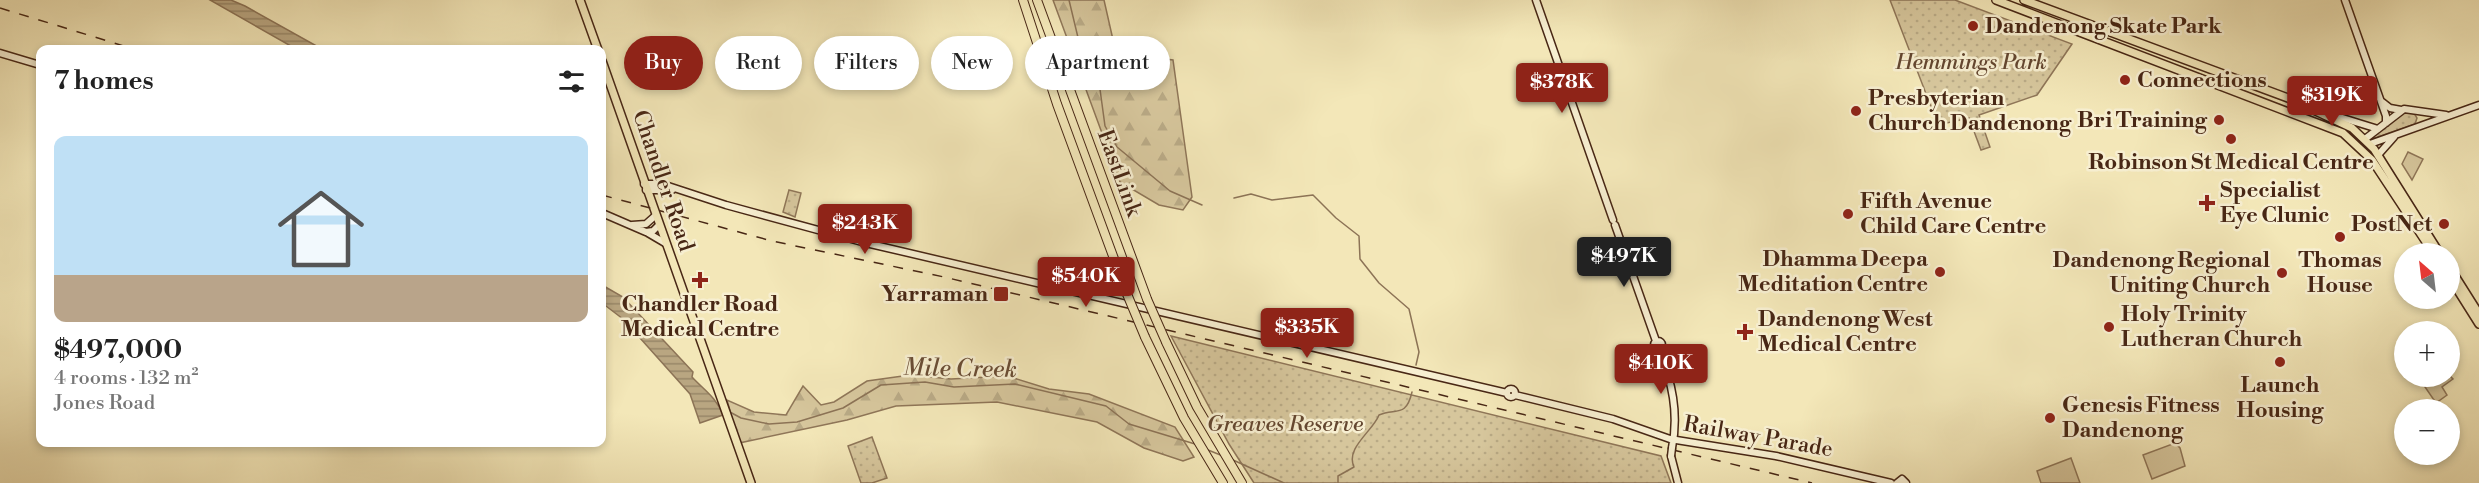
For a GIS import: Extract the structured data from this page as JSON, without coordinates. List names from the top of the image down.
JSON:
{
  "streets": {
    "highway": ["EastLink"],
    "main road": ["Chandler Road", "Railway Parade"]
  },
  "crossings": [
    ["Chandler Road", "Railway Parade"]
  ],
  "water": ["Mile Creek"],
  "parks": ["Hemmings Park", "Greaves Reserve"],
  "places": {
    "other": [
      "Dandenong Skate Park",
      "Connections",
      "Presbyterian Church Dandenong",
      "Bri Training",
      "Robinson St Medical Centre",
      "Fifth Avenue Child Care Centre",
      "PostNet",
      "Thomas House",
      "Dhamma Deepa Meditation Centre",
      "Dandenong Regional Uniting Church",
      "Holy Trinity Lutheran Church",
      "Launch Housing",
      "Genesis Fitness Dandenong"
    ],
    "health": ["Specialist Eye Clunic", "Chandler Road Medical Centre", "Dandenong West Medical Centre"],
    "transit": ["Yarraman"]
  },
  "north": "top left",
  "page": {
    "chip": [
      "Buy",
      "Rent",
      "Filters",
      "New",
      "Apartment"
    ],
    "heading": "7 homes",
    "price": [
      "$378K",
      "$319K",
      "$243K",
      "$497K",
      "$540K",
      "$335K",
      "$410K"
    ],
    "list": [
      {
        "name": "$497,000",
        "note": "4 rooms · 132 m² · Jones Road"
      }
    ],
    "map_buttons": ["+", "−"]
  }
}
